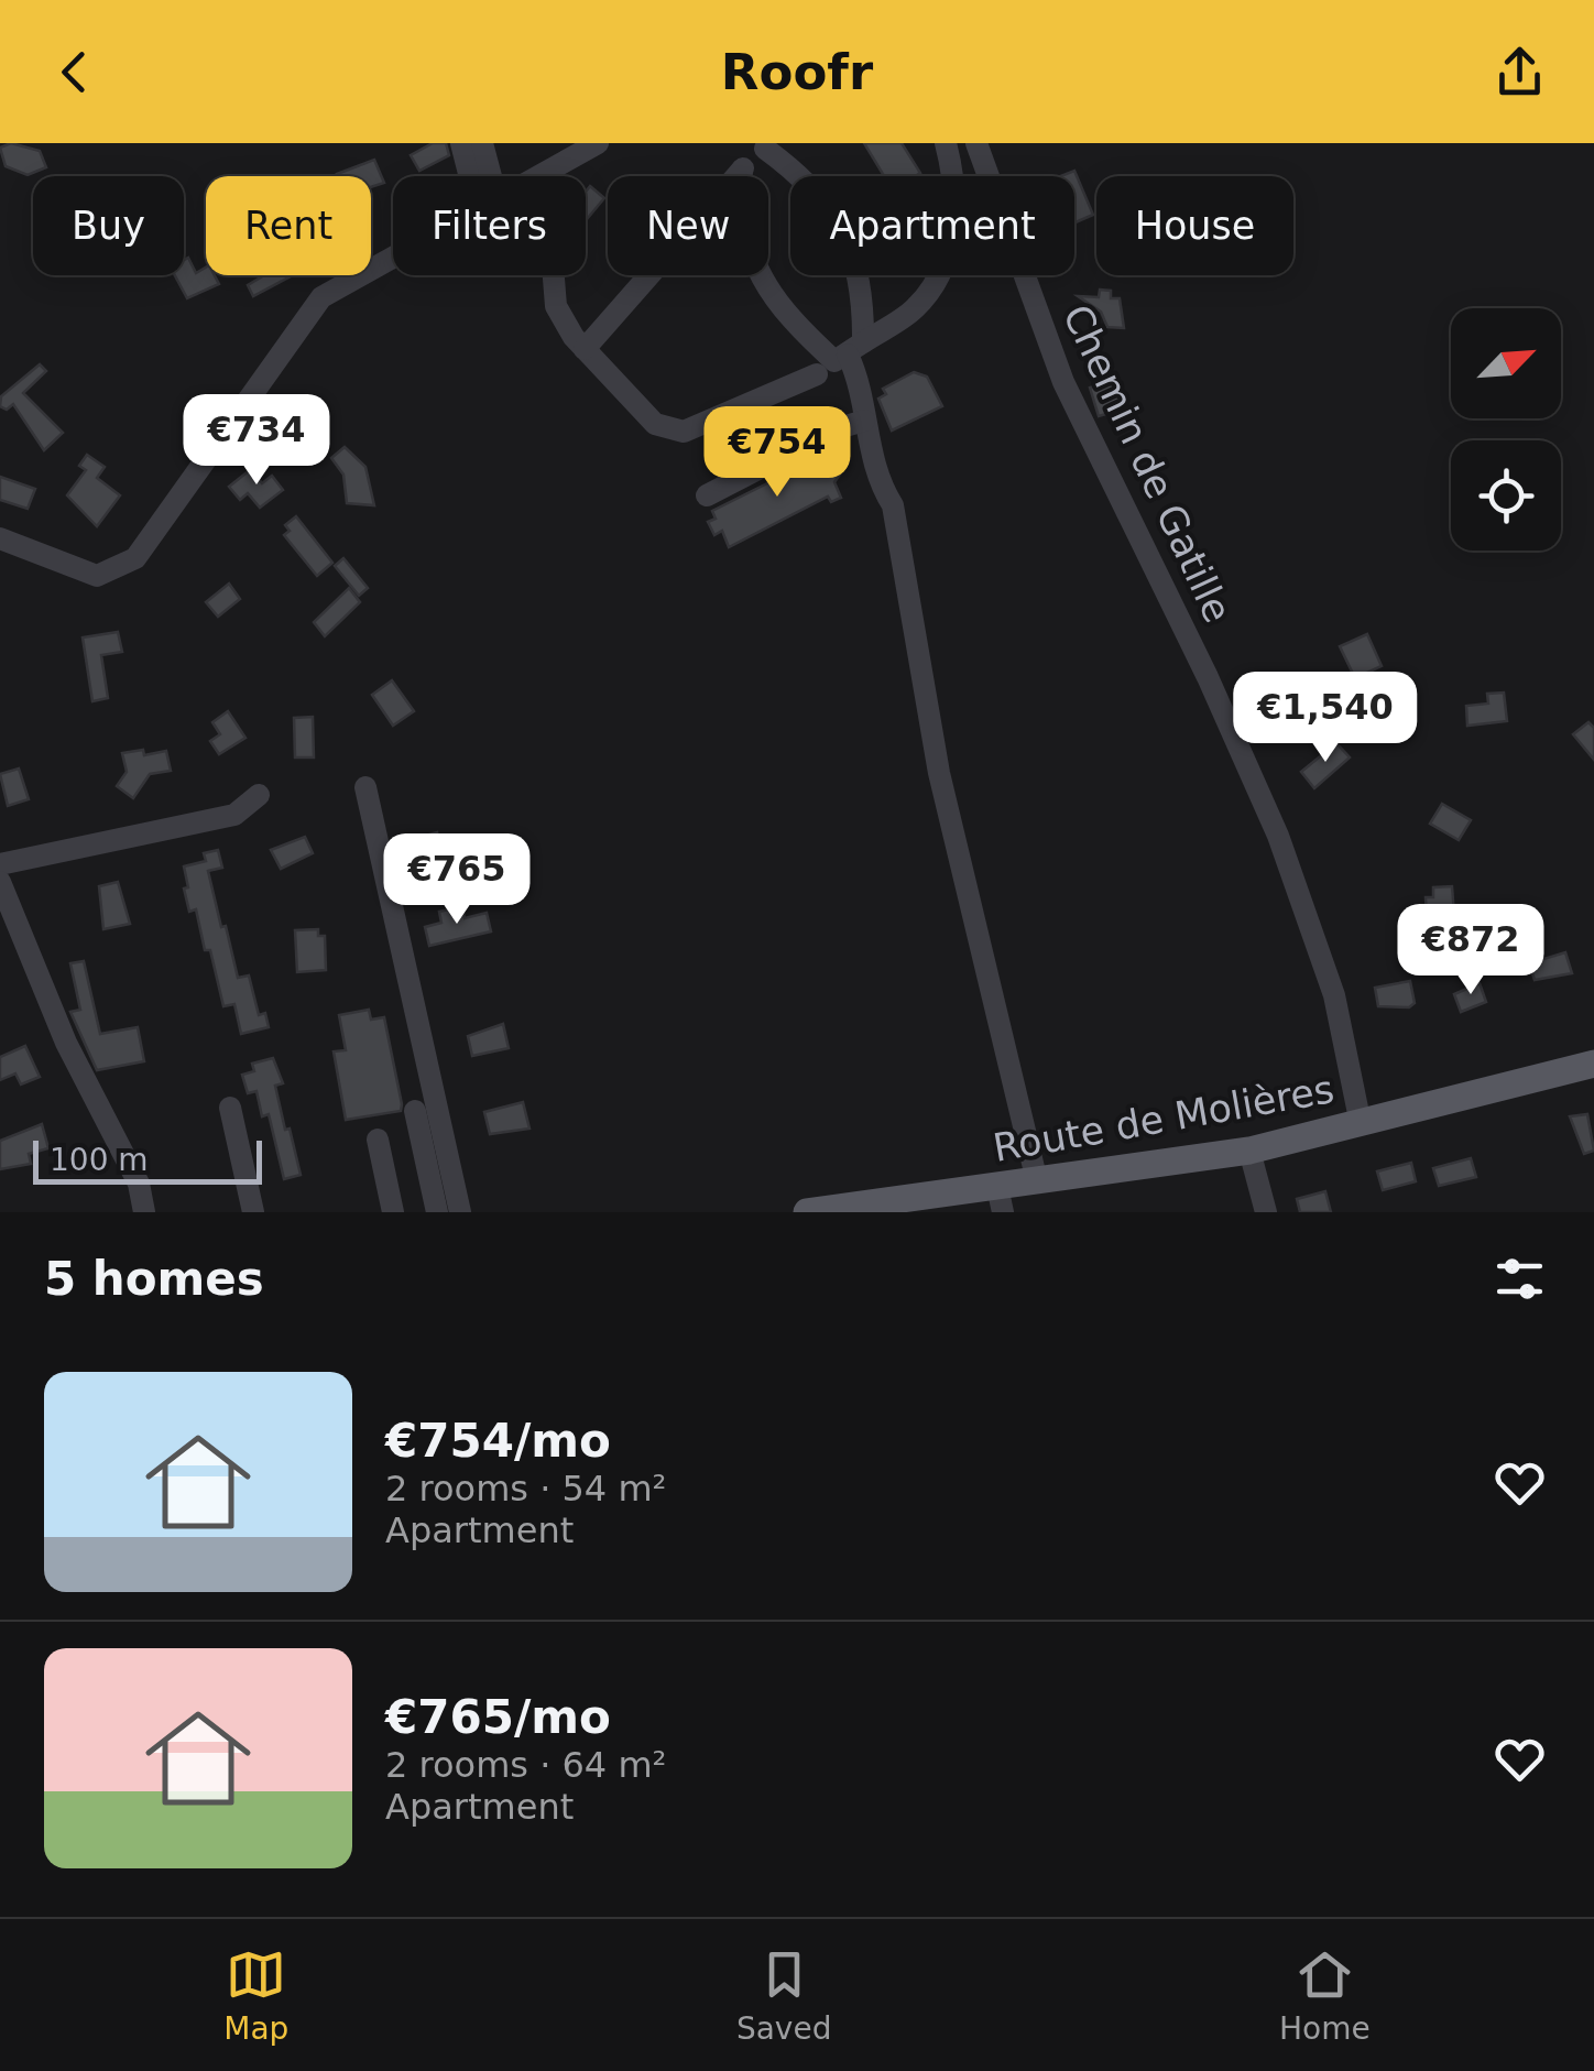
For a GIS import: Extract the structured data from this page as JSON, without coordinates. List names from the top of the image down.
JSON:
{
  "streets": {
    "main road": ["Route de Molières"],
    "street": ["Chemin de Gatille"]
  },
  "crossings": [
    ["Chemin de Gatille", "Route de Molières"]
  ],
  "scale_bar": "100 m",
  "north": "top right",
  "page": {
    "header": "Roofr",
    "chip": [
      "Buy",
      "Rent",
      "Filters",
      "New",
      "Apartment",
      "House"
    ],
    "price": [
      "€734",
      "€754",
      "€1,540",
      "€765",
      "€872"
    ],
    "scale": "100 m",
    "heading": "5 homes",
    "list": [
      {
        "name": "€754/mo",
        "note": "2 rooms · 54 m² · Apartment"
      },
      {
        "name": "€765/mo",
        "note": "2 rooms · 64 m² · Apartment"
      }
    ],
    "tabs": ["Map", "Saved", "Home"]
  }
}
